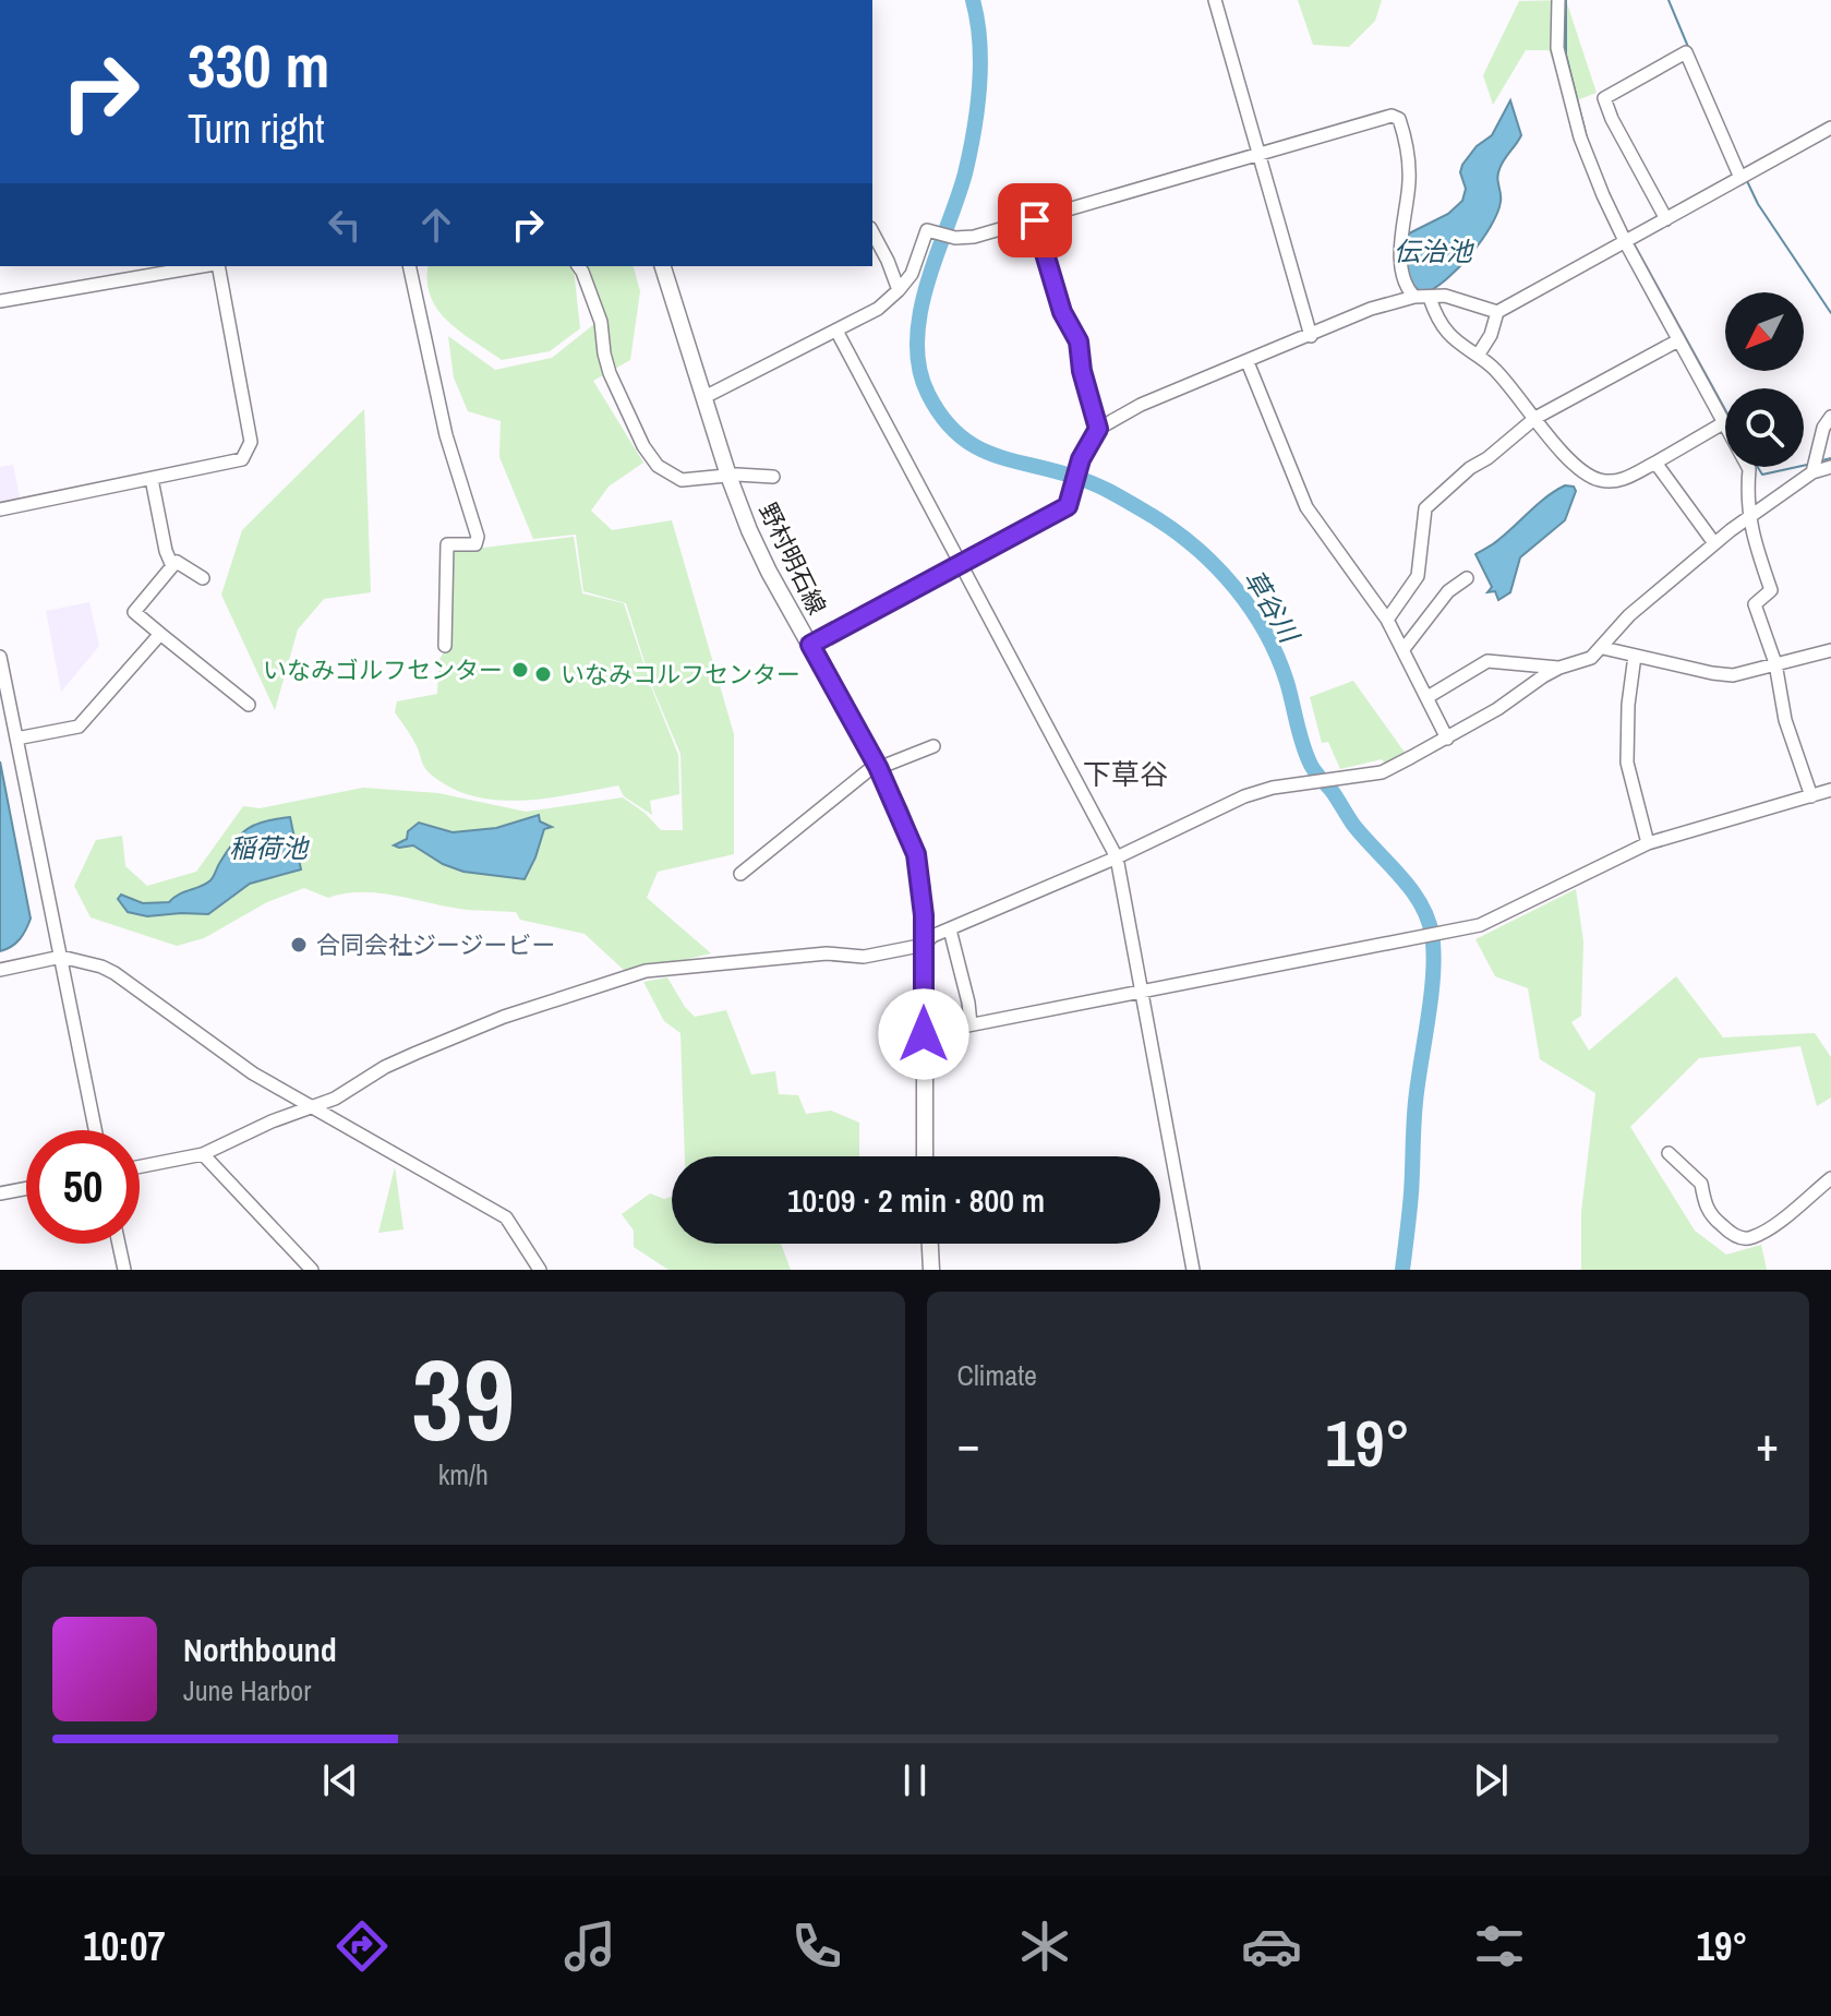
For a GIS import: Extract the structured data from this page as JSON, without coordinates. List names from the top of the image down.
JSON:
{
  "streets": {
    "main road": ["野村明石線"]
  },
  "districts": ["下草谷"],
  "water": ["伝治池", "草谷川", "稲荷池"],
  "places": ["いなみゴルフセンター", "いなみコルフセンター", "合同会社ジージービー"],
  "north": "bottom left",
  "page": {
    "turn": ["330 m", "Turn right"],
    "limit": "50",
    "trip": "10:09 · 2 min · 800 m",
    "tile": [
      ["39", "km/h"],
      "Climate"
    ],
    "heat": ["−", "19°", "+"],
    "song": ["Northbound", "June Harbor"],
    "tabs": ["10:07", "19°"]
  }
}
